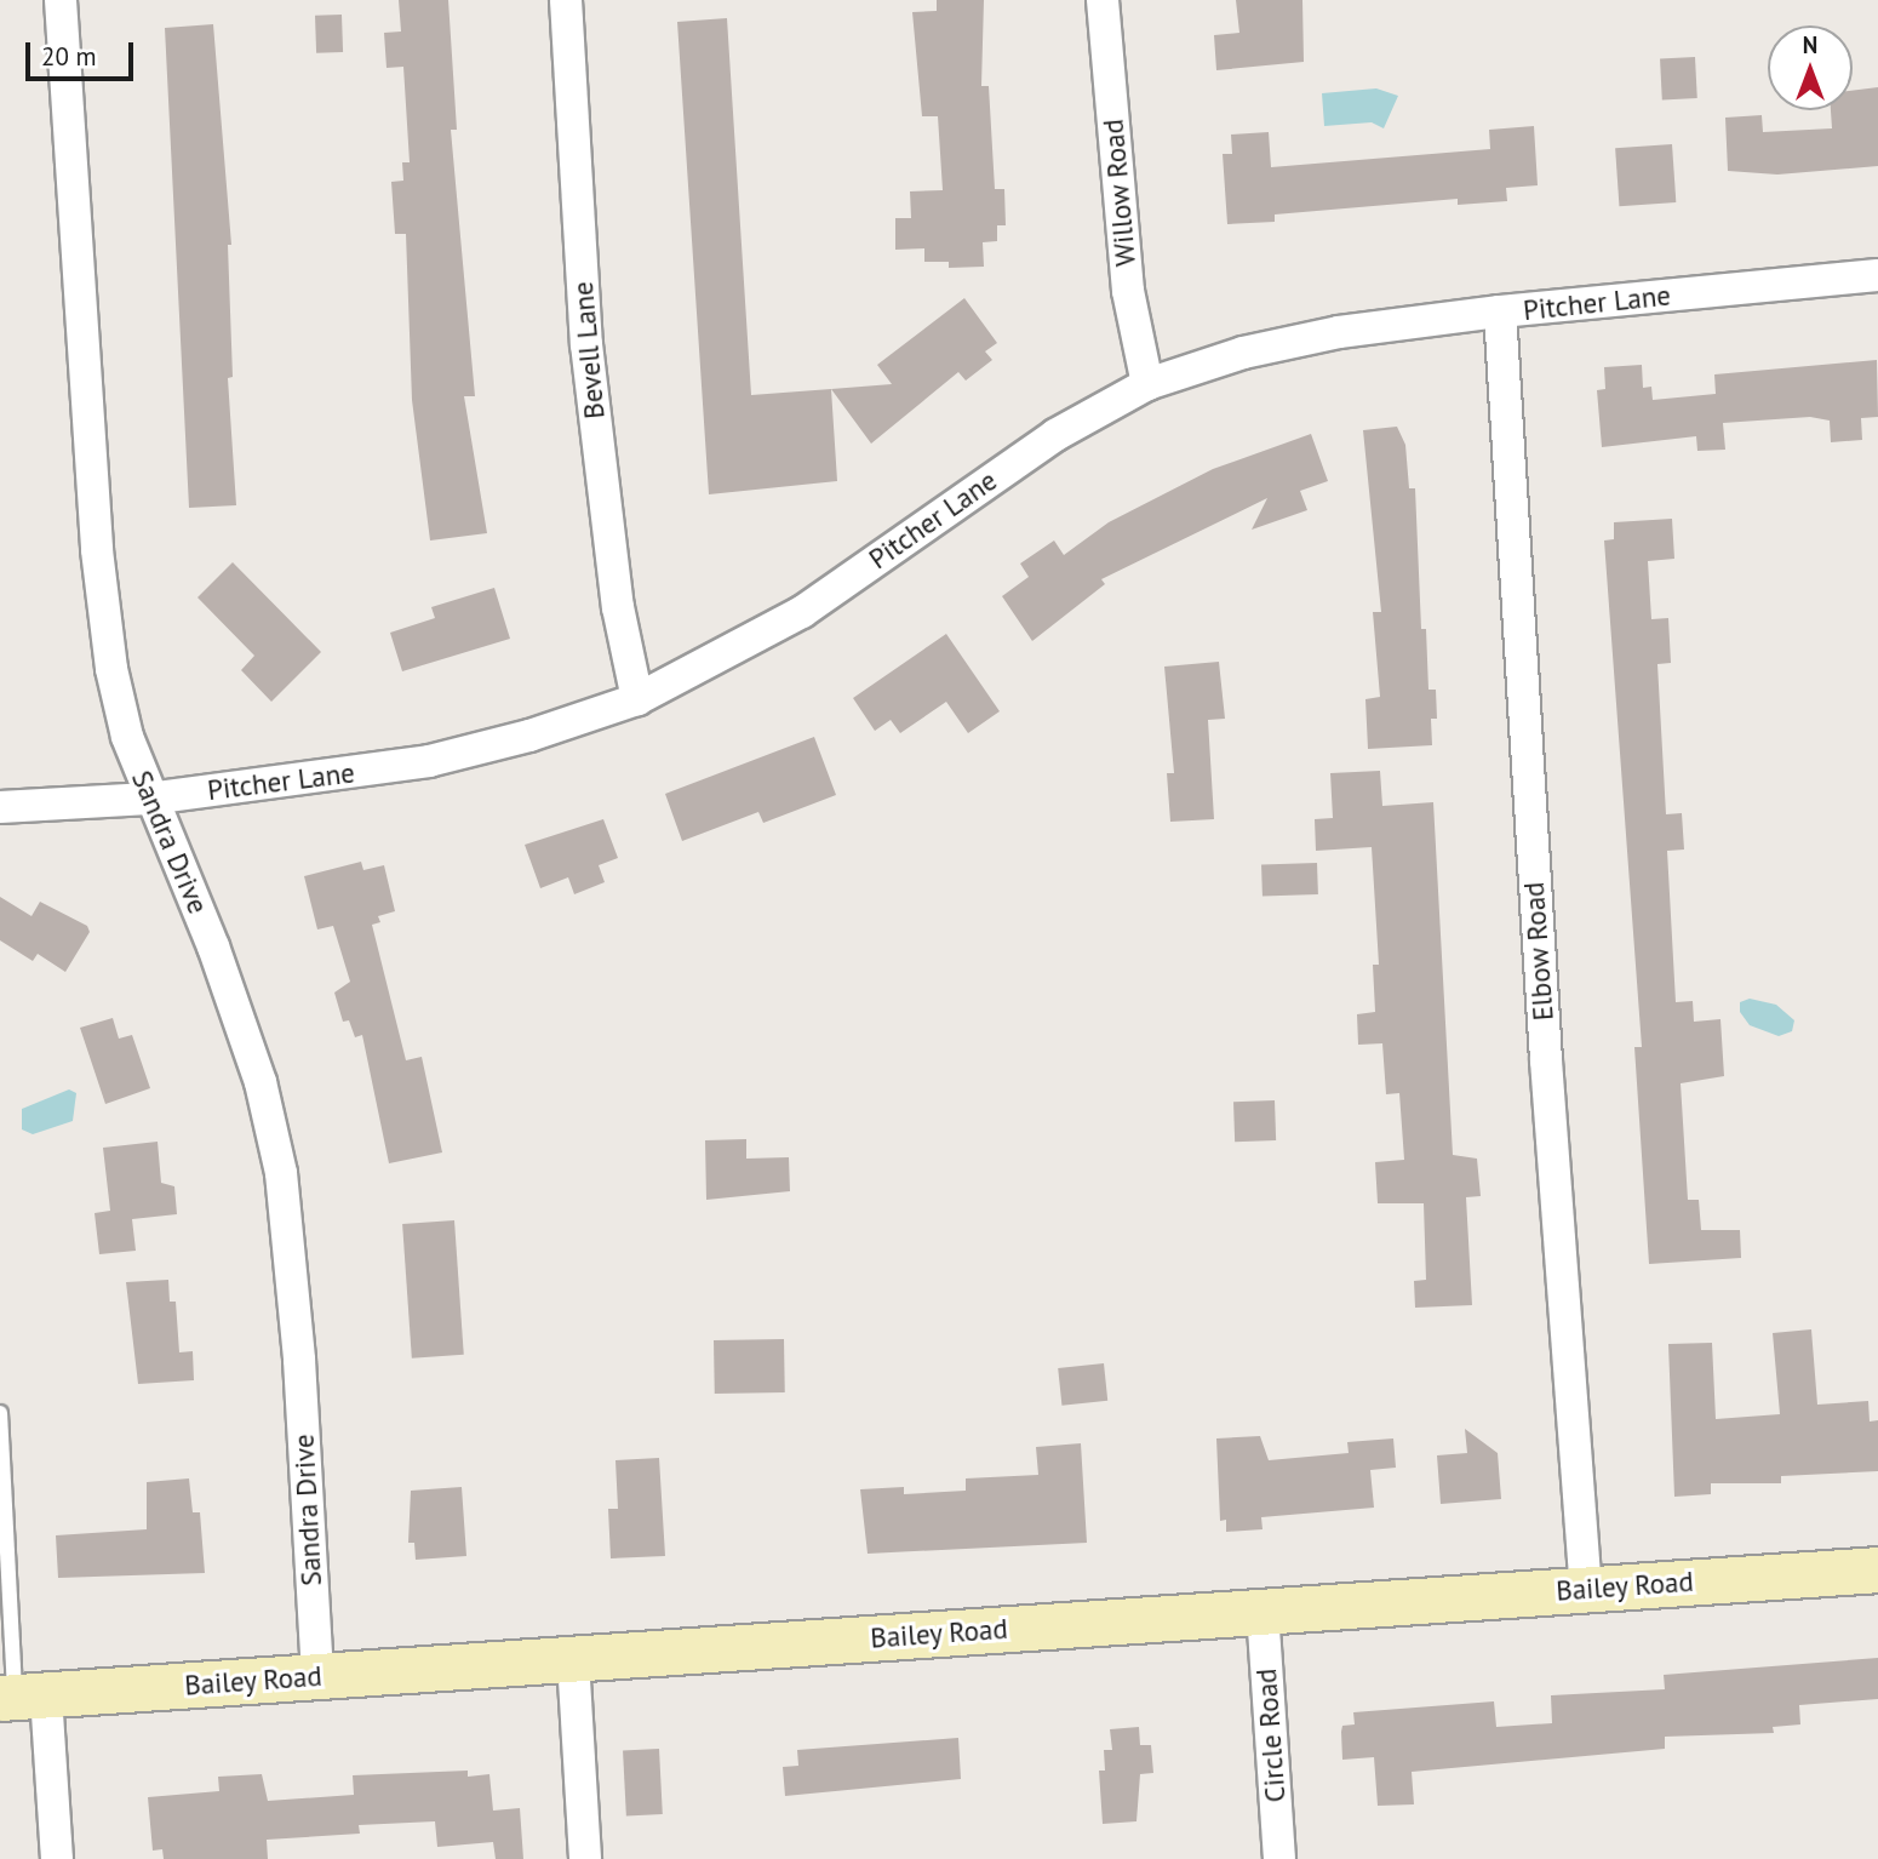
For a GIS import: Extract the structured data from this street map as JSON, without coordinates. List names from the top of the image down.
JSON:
{
  "streets": {
    "street": [
      "Willow Road",
      "Pitcher Lane",
      "Bevell Lane",
      "Sandra Drive",
      "Elbow Road",
      "Bailey Road",
      "Circle Road"
    ]
  },
  "crossings": [
    ["Willow Road", "Pitcher Lane"],
    ["Pitcher Lane", "Bevell Lane"],
    ["Pitcher Lane", "Sandra Drive"],
    ["Pitcher Lane", "Elbow Road"],
    ["Sandra Drive", "Bailey Road"],
    ["Elbow Road", "Bailey Road"],
    ["Bailey Road", "Circle Road"]
  ],
  "scale_bar": "20 m",
  "north": "top"
}
